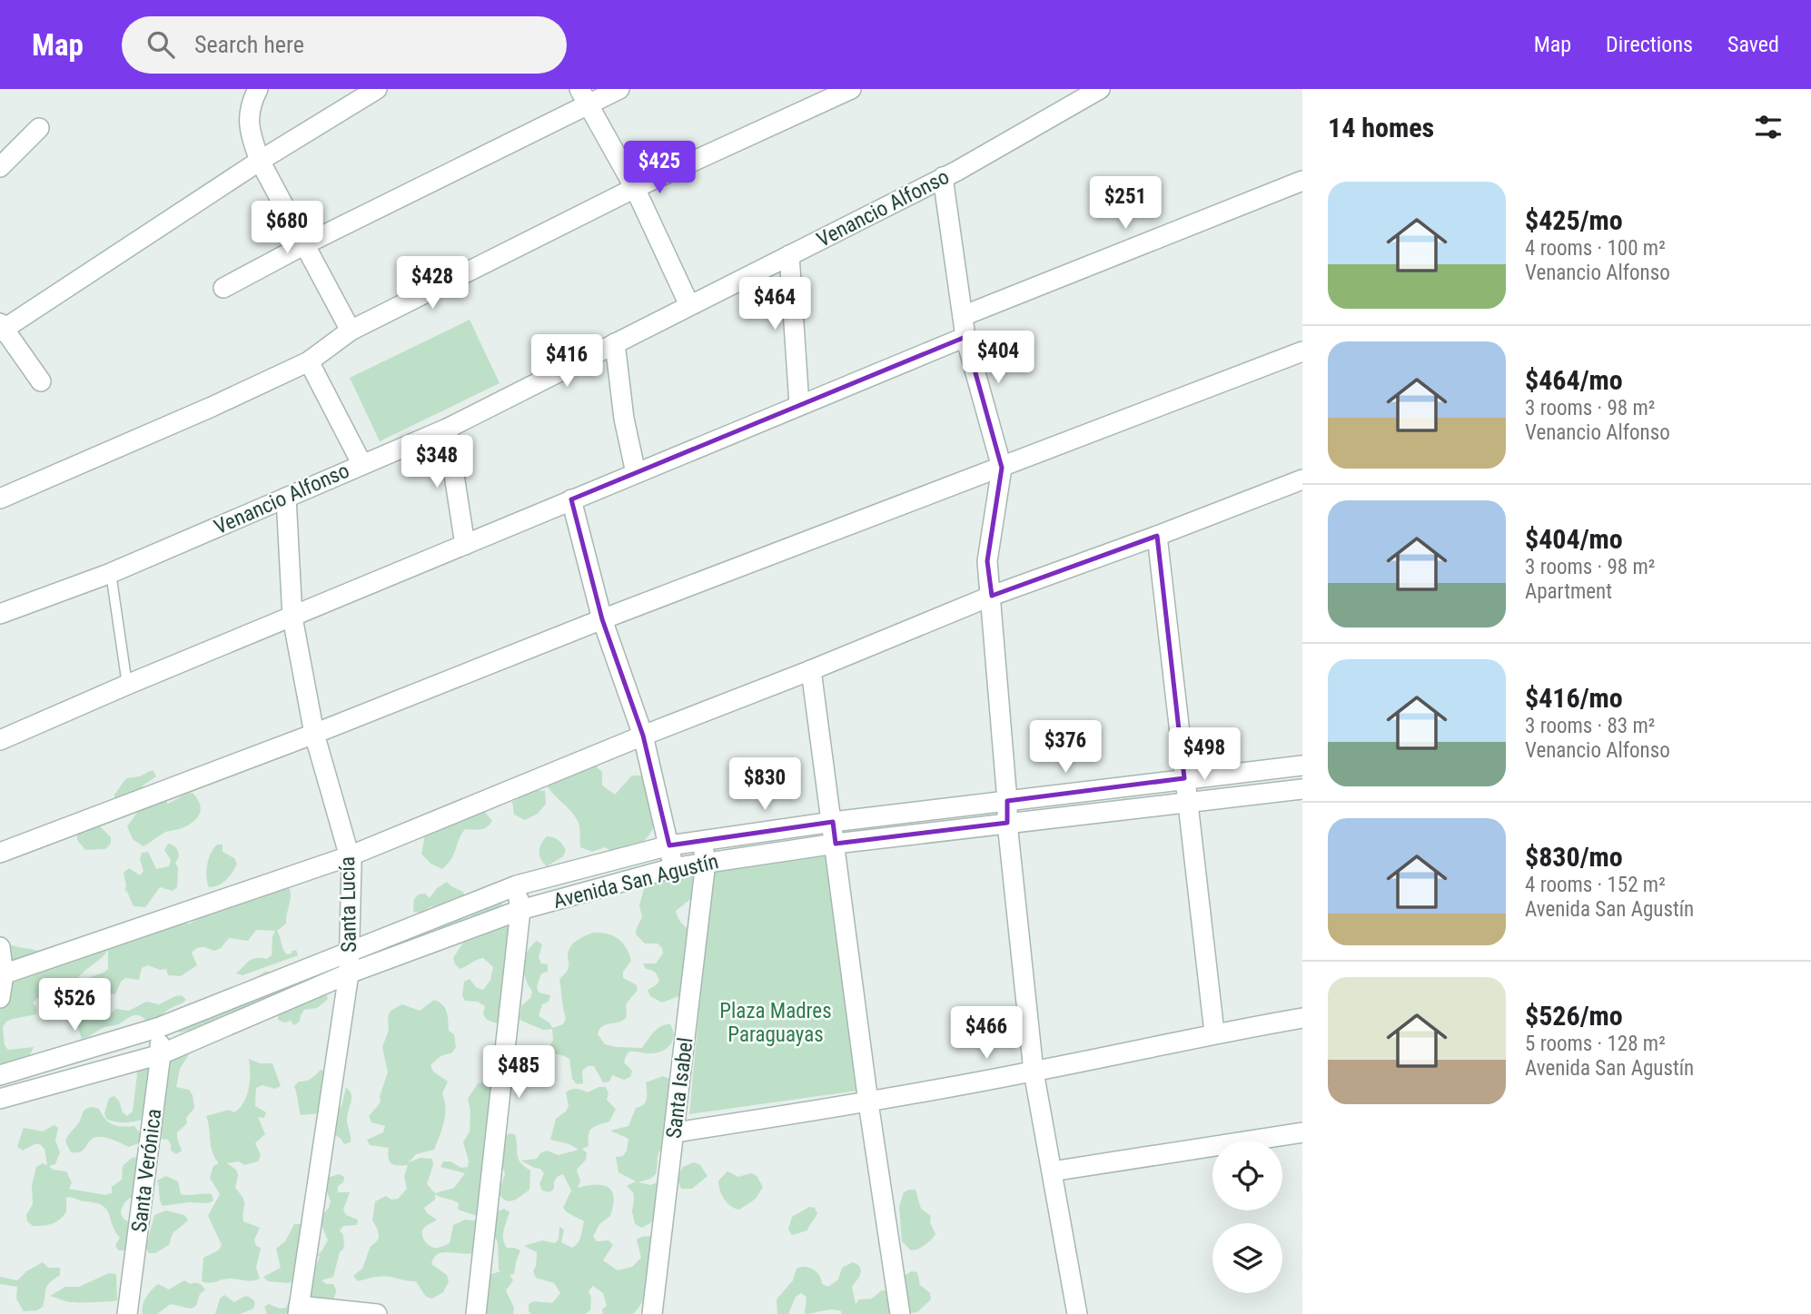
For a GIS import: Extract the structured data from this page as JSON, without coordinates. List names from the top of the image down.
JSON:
{
  "streets": {
    "street": [
      "Venancio Alfonso",
      "Avenida San Agustín",
      "Santa Lucía",
      "Santa Isabel",
      "Santa Verónica"
    ]
  },
  "crossings": [
    ["Venancio Alfonso", "Santa Lucía"],
    ["Avenida San Agustín", "Santa Lucía"],
    ["Avenida San Agustín", "Santa Isabel"],
    ["Avenida San Agustín", "Santa Verónica"]
  ],
  "parks": ["Plaza Madres Paraguayas"],
  "page": {
    "header": "Map",
    "search": "Search here",
    "nav": ["Map", "Directions", "Saved"],
    "heading": "14 homes",
    "price": [
      "$425",
      "$251",
      "$680",
      "$428",
      "$464",
      "$404",
      "$416",
      "$348",
      "$376",
      "$498",
      "$830",
      "$526",
      "$466",
      "$485"
    ],
    "list": [
      {
        "name": "$425/mo",
        "note": "4 rooms · 100 m² · Venancio Alfonso"
      },
      {
        "name": "$464/mo",
        "note": "3 rooms · 98 m² · Venancio Alfonso"
      },
      {
        "name": "$404/mo",
        "note": "3 rooms · 98 m² · Apartment"
      },
      {
        "name": "$416/mo",
        "note": "3 rooms · 83 m² · Venancio Alfonso"
      },
      {
        "name": "$830/mo",
        "note": "4 rooms · 152 m² · Avenida San Agustín"
      },
      {
        "name": "$526/mo",
        "note": "5 rooms · 128 m² · Avenida San Agustín"
      }
    ]
  }
}
